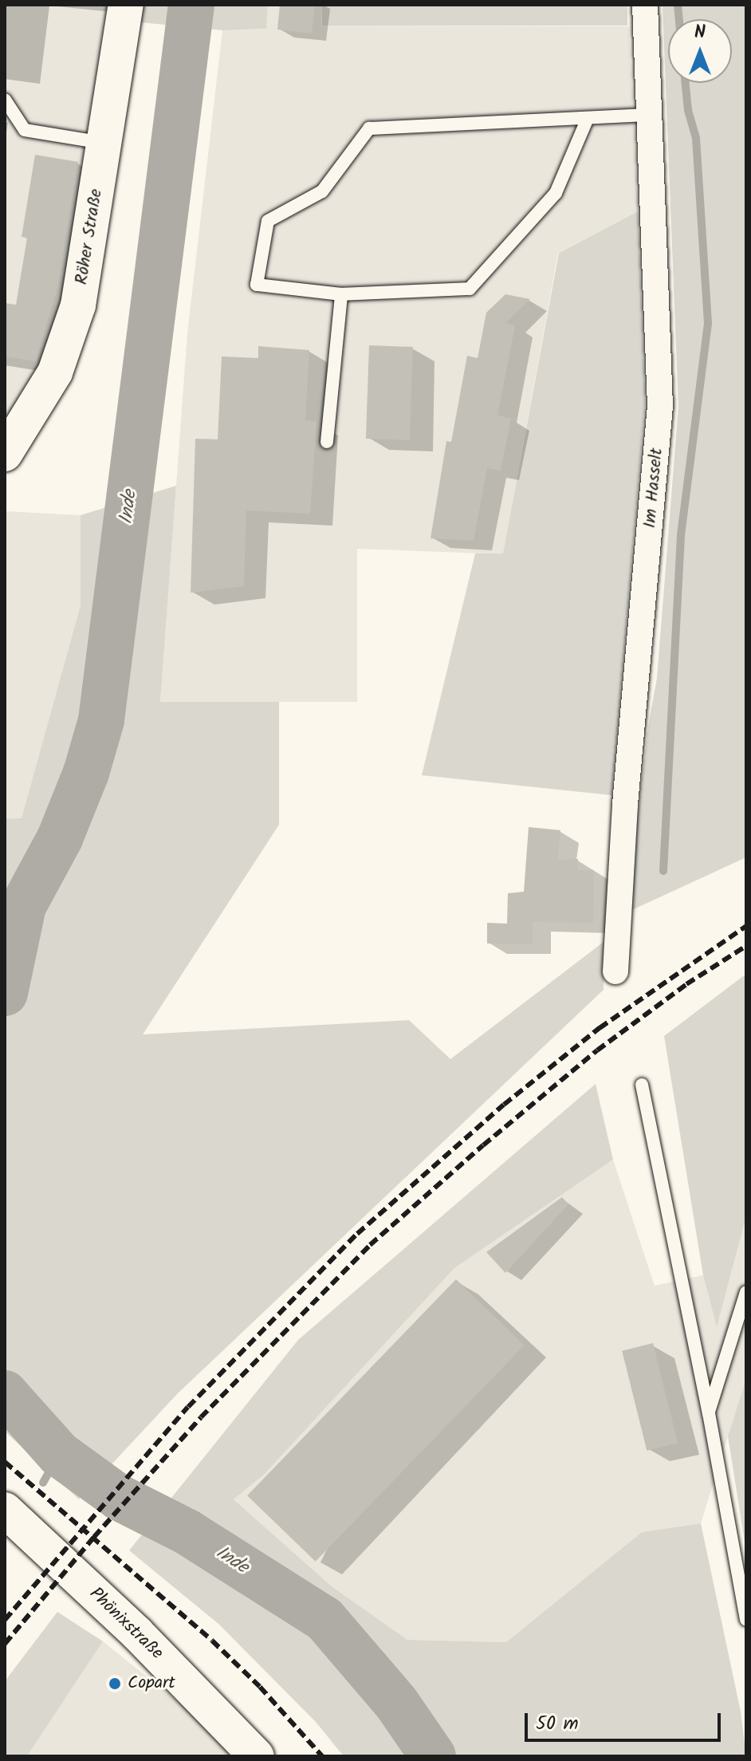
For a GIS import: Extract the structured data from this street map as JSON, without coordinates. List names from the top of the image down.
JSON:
{
  "streets": {
    "main road": ["Röher Straße", "Phönixstraße"],
    "street": ["Im Hasselt"]
  },
  "water": ["Inde"],
  "places": ["Copart"],
  "scale_bar": "50 m",
  "north": "top"
}
